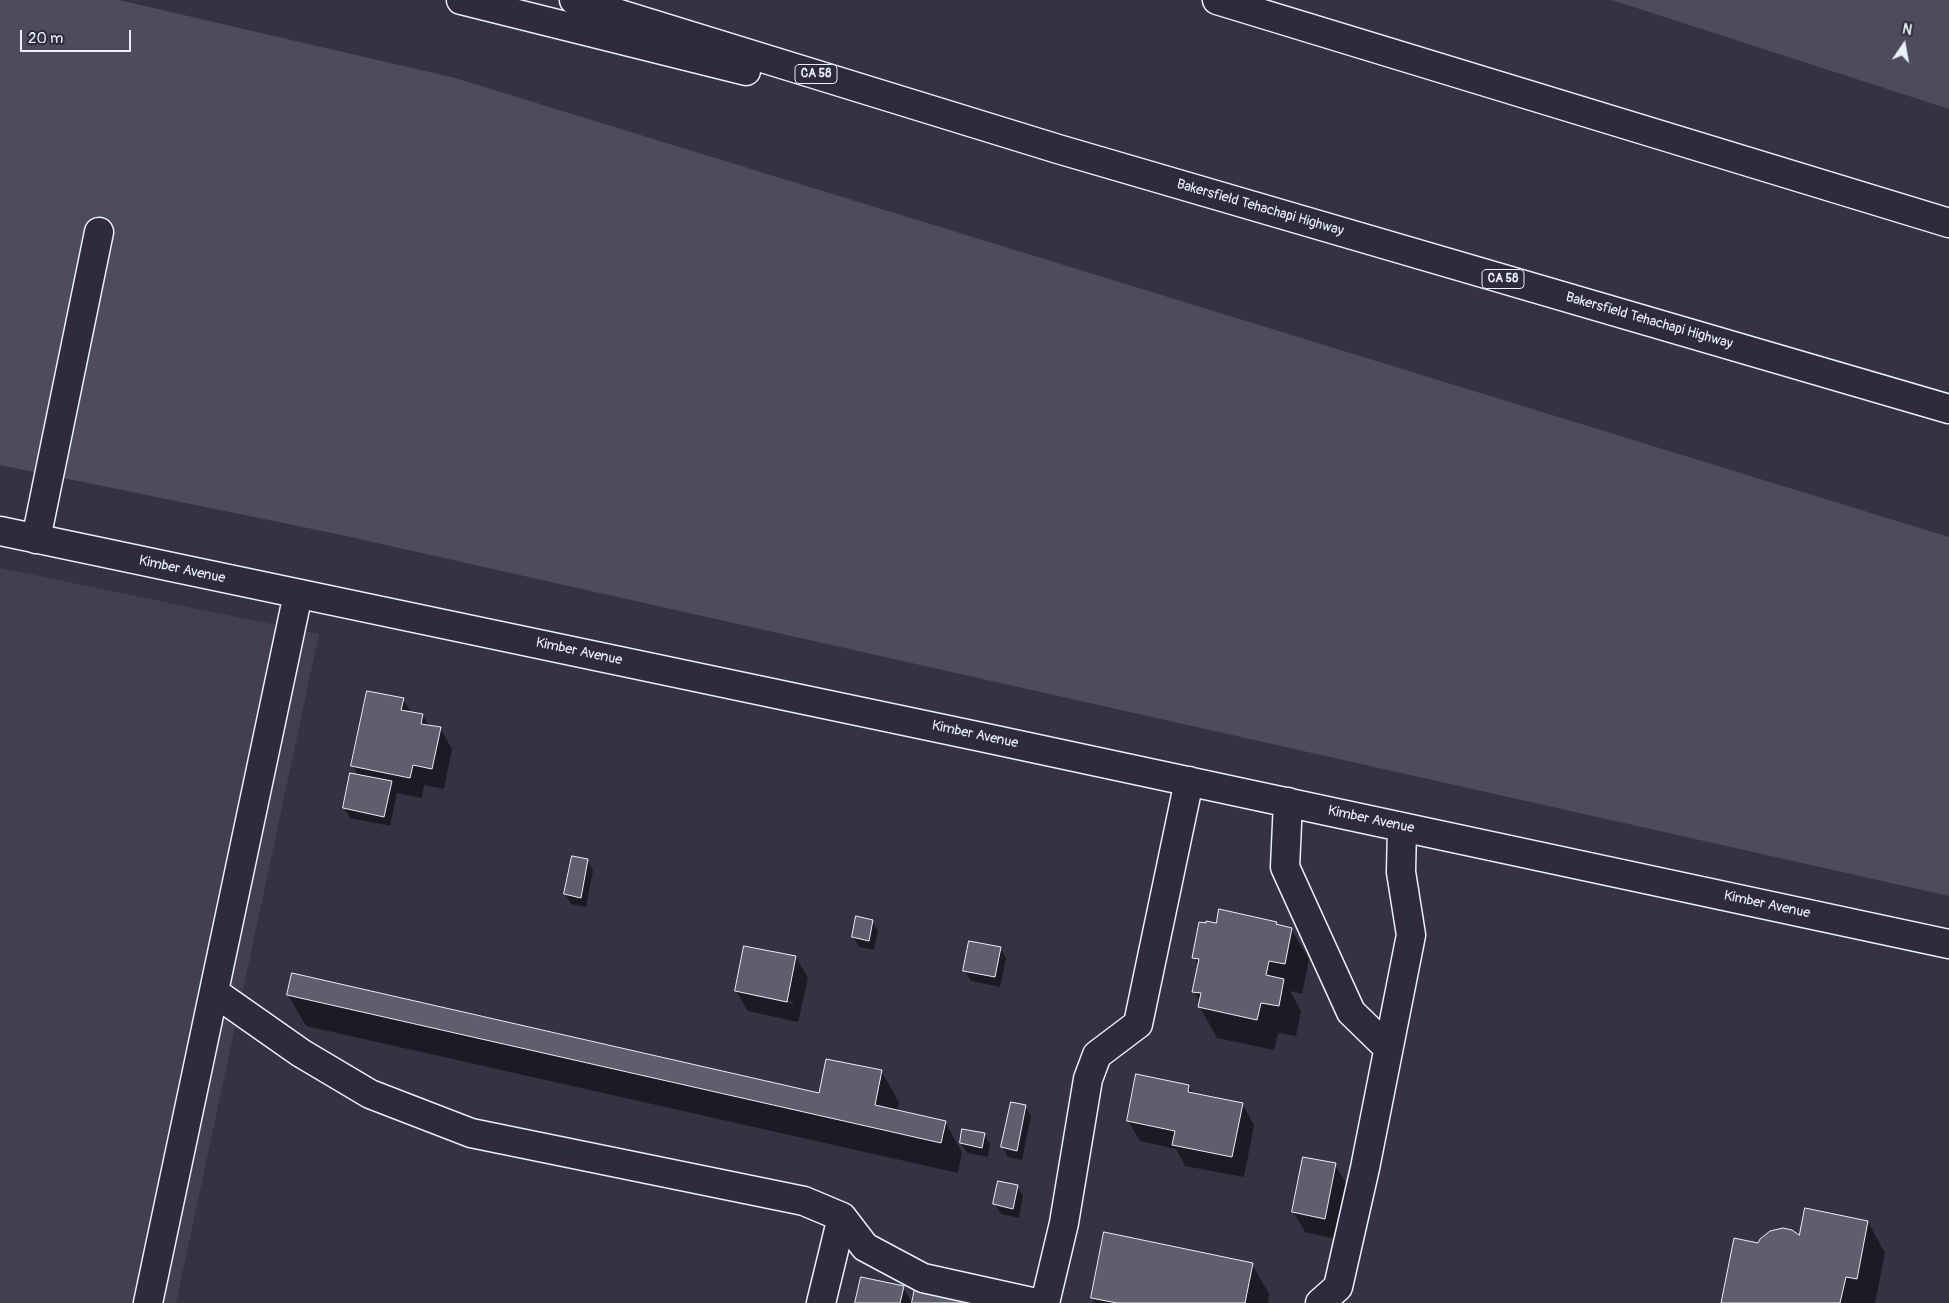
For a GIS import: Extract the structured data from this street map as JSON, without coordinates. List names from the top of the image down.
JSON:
{
  "streets": {
    "main road": ["CA 58", "Bakersfield Tehachapi Highway", "Kimber Avenue"]
  },
  "scale_bar": "20 m",
  "north": "top"
}
